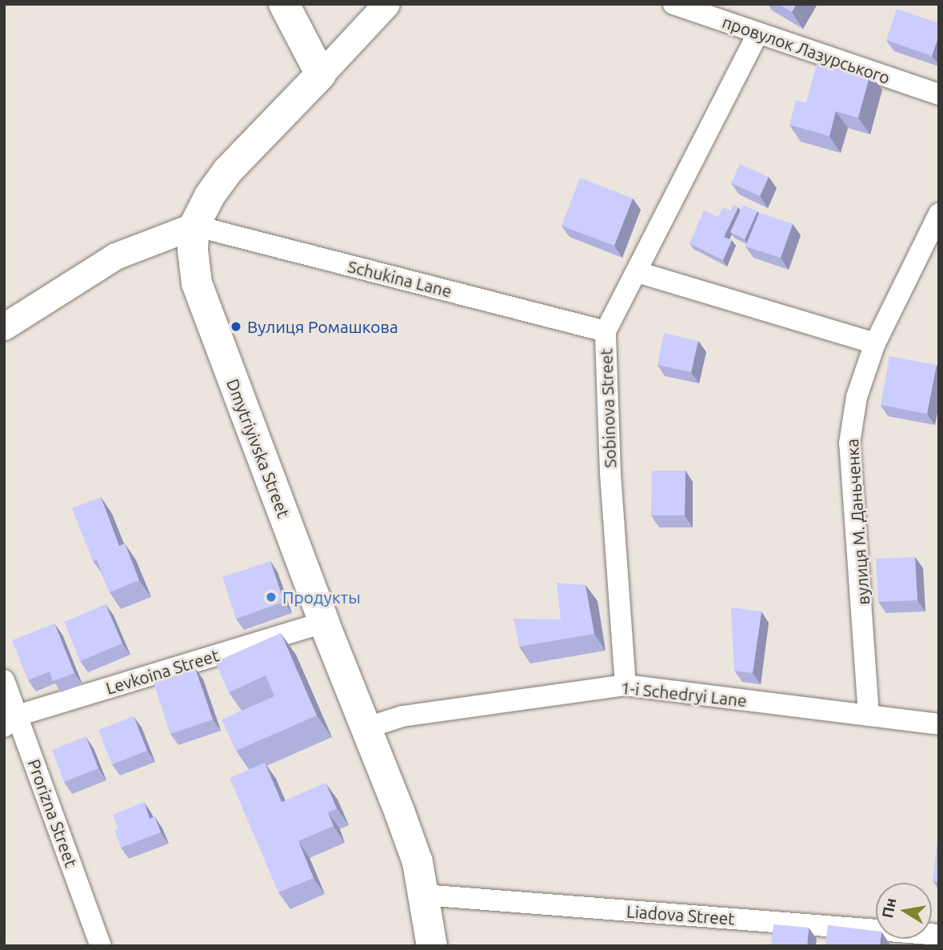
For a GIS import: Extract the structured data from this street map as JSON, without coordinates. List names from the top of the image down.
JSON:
{
  "streets": {
    "main road": ["Dmytriyivska Street"],
    "street": [
      "провулок Лазурського",
      "Schukina Lane",
      "Sobinova Street",
      "вулиця М. Даньченка",
      "Levkoina Street",
      "1-i Schedryi Lane",
      "Prorizna Street",
      "Liadova Street"
    ]
  },
  "crossings": [
    ["провулок Лазурського", "Sobinova Street"],
    ["Schukina Lane", "Sobinova Street"],
    ["Schukina Lane", "Dmytriyivska Street"],
    ["Sobinova Street", "1-i Schedryi Lane"],
    ["Dmytriyivska Street", "Levkoina Street"],
    ["Dmytriyivska Street", "1-i Schedryi Lane"],
    ["Dmytriyivska Street", "Liadova Street"],
    ["вулиця М. Даньченка", "1-i Schedryi Lane"],
    ["Levkoina Street", "Prorizna Street"]
  ],
  "places": ["Вулиця Ромашкова", "Продукты"],
  "north": "left"
}
